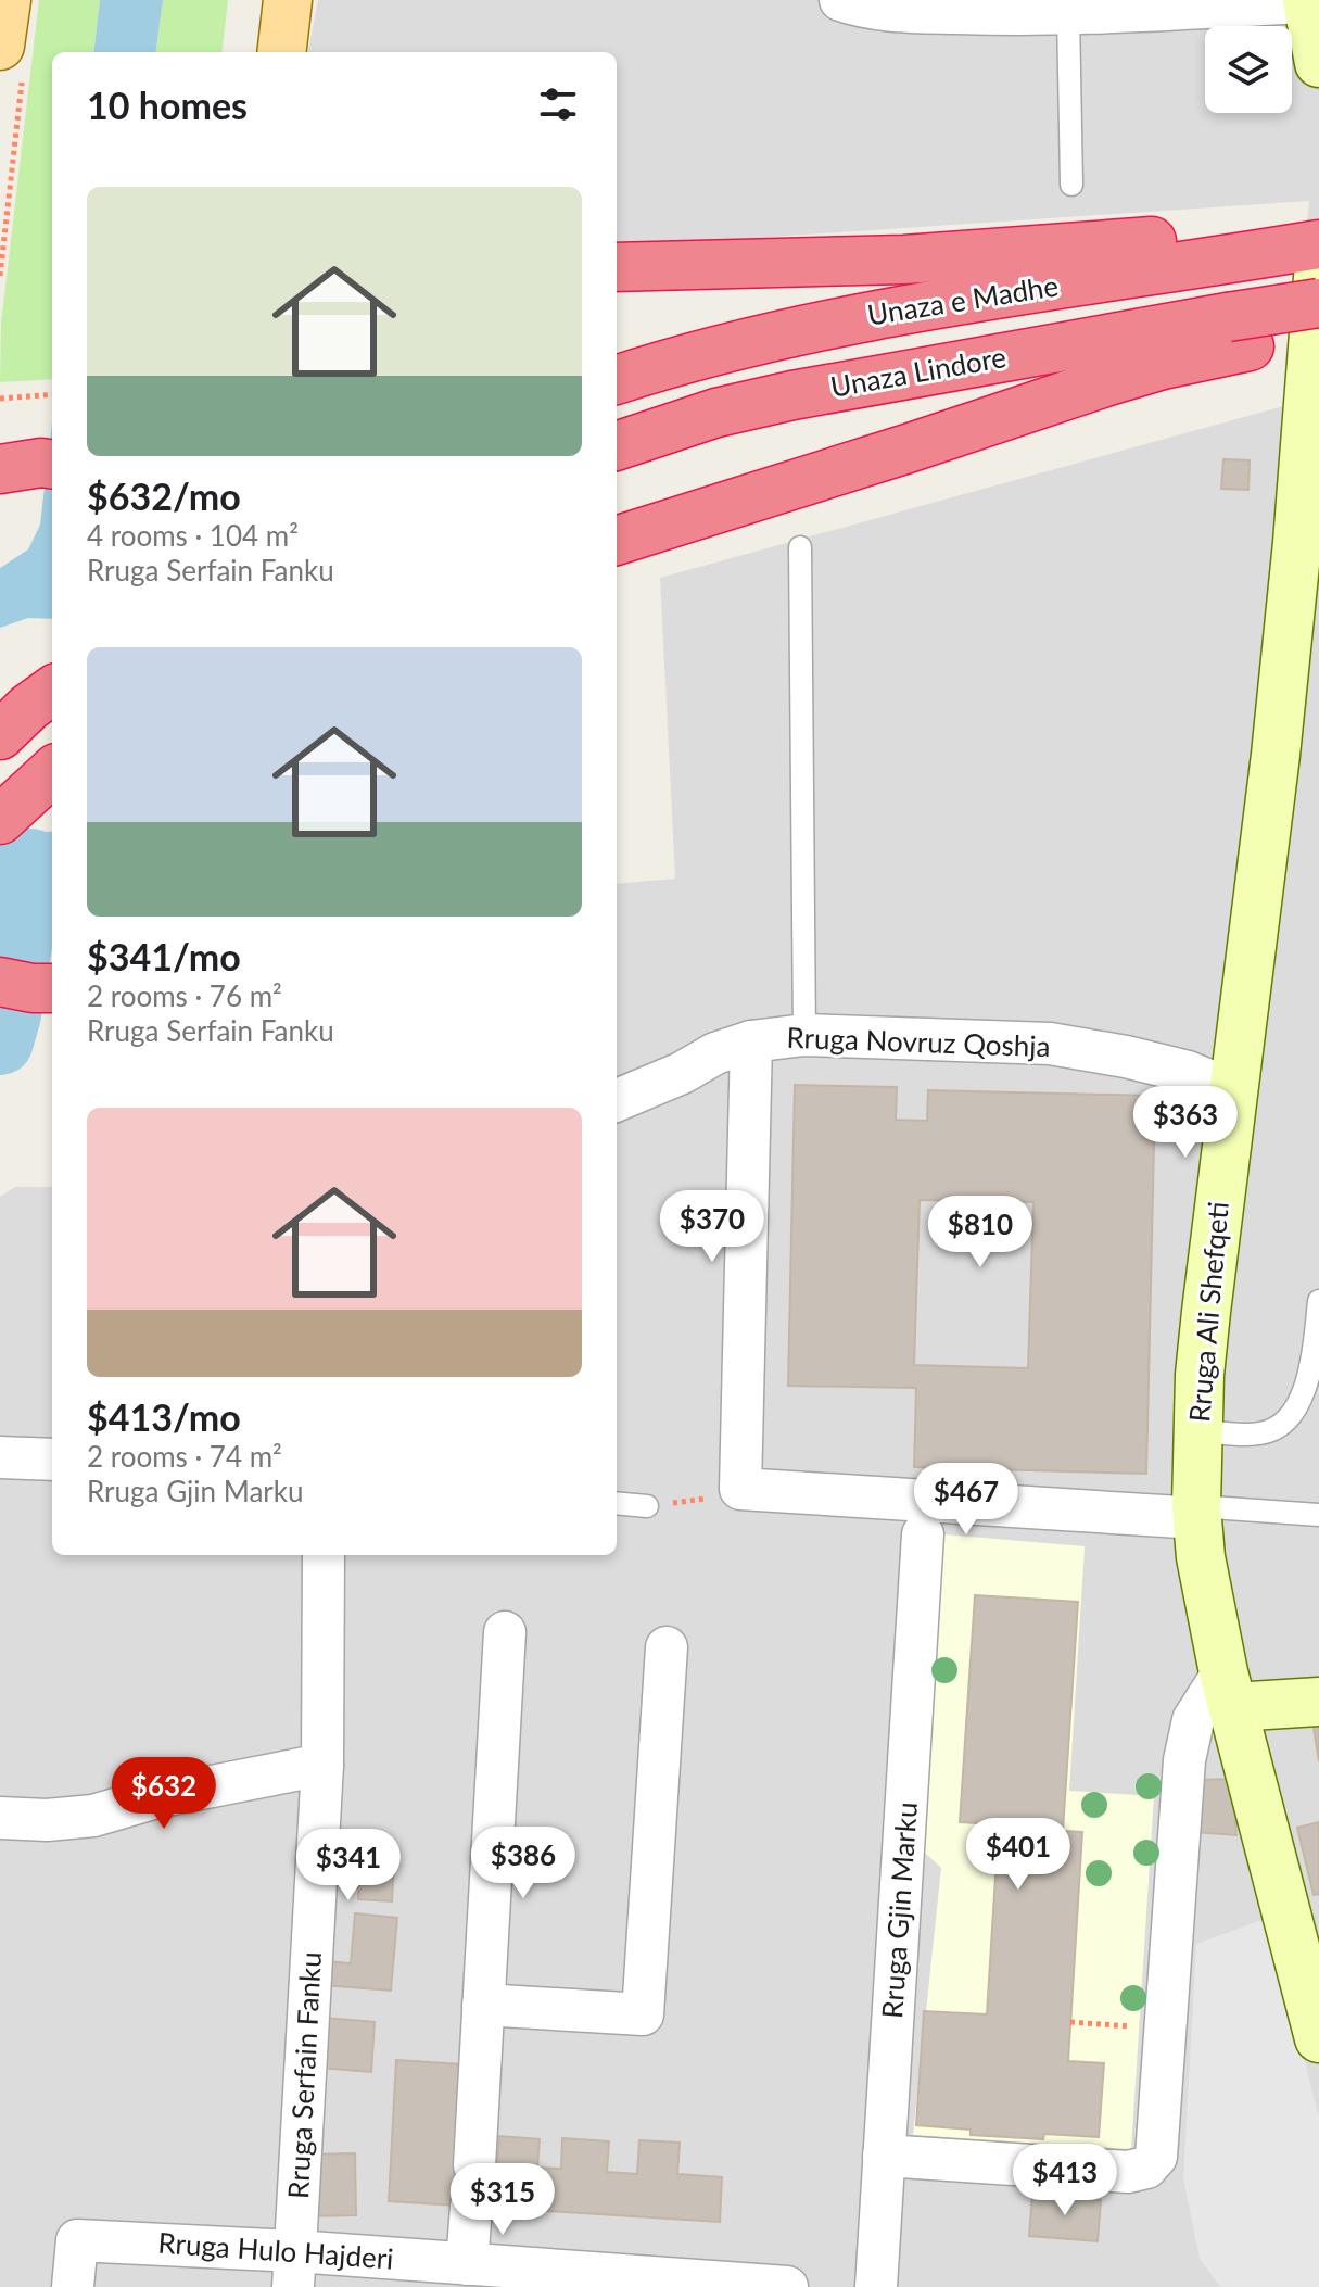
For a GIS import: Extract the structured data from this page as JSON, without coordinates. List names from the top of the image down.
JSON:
{
  "streets": {
    "highway": ["Unaza e Madhe", "Unaza Lindore"],
    "main road": ["Rruga Ali Shefqeti"],
    "street": [
      "Rruga Novruz Qoshja",
      "Rruga Gjin Marku",
      "Rruga Serfain Fanku",
      "Rruga Hulo Hajderi"
    ]
  },
  "crossings": [
    ["Rruga Novruz Qoshja", "Rruga Ali Shefqeti"],
    ["Rruga Serfain Fanku", "Rruga Hulo Hajderi"]
  ],
  "page": {
    "heading": "10 homes",
    "list": [
      {
        "name": "$632/mo",
        "note": "4 rooms · 104 m² · Rruga Serfain Fanku"
      },
      {
        "name": "$341/mo",
        "note": "2 rooms · 76 m² · Rruga Serfain Fanku"
      },
      {
        "name": "$413/mo",
        "note": "2 rooms · 74 m² · Rruga Gjin Marku"
      }
    ],
    "price": [
      "$363",
      "$370",
      "$810",
      "$467",
      "$632",
      "$401",
      "$386",
      "$341",
      "$413",
      "$315"
    ]
  }
}
